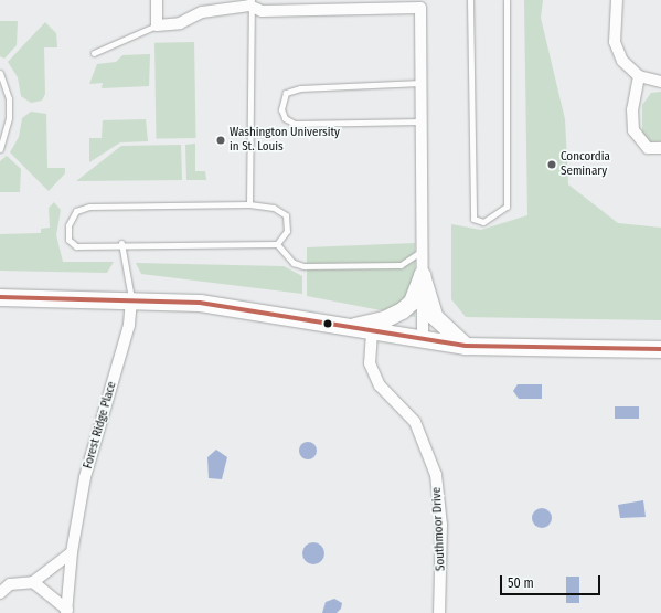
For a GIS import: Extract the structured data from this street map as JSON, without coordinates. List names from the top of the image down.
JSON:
{
  "streets": {
    "street": ["Forest Ridge Place", "Southmoor Drive"]
  },
  "places": ["Washington University in St. Louis", "Concordia Seminary"],
  "scale_bar": "50 m"
}
